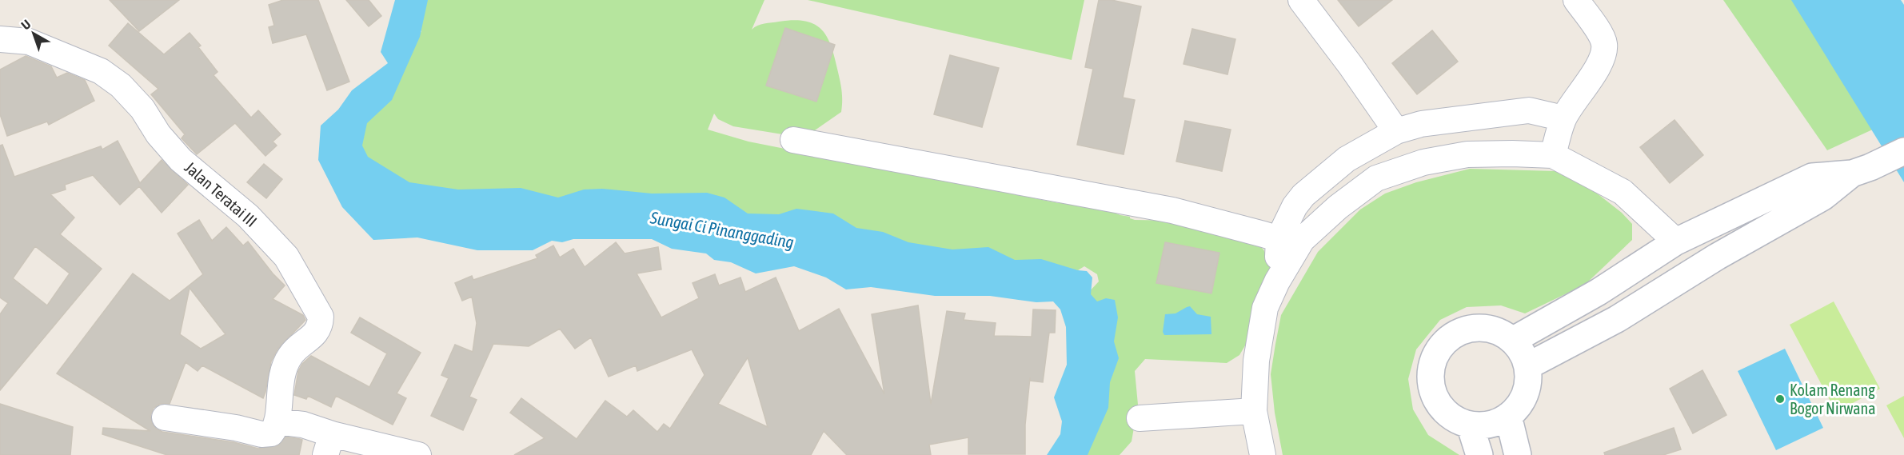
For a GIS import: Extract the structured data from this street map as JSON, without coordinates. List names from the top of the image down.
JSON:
{
  "streets": {
    "street": ["Jalan Teratai III"]
  },
  "water": ["Sungai Ci Pinanggading"],
  "places": ["Kolam Renang Bogor Nirwana"],
  "north": "top left"
}
